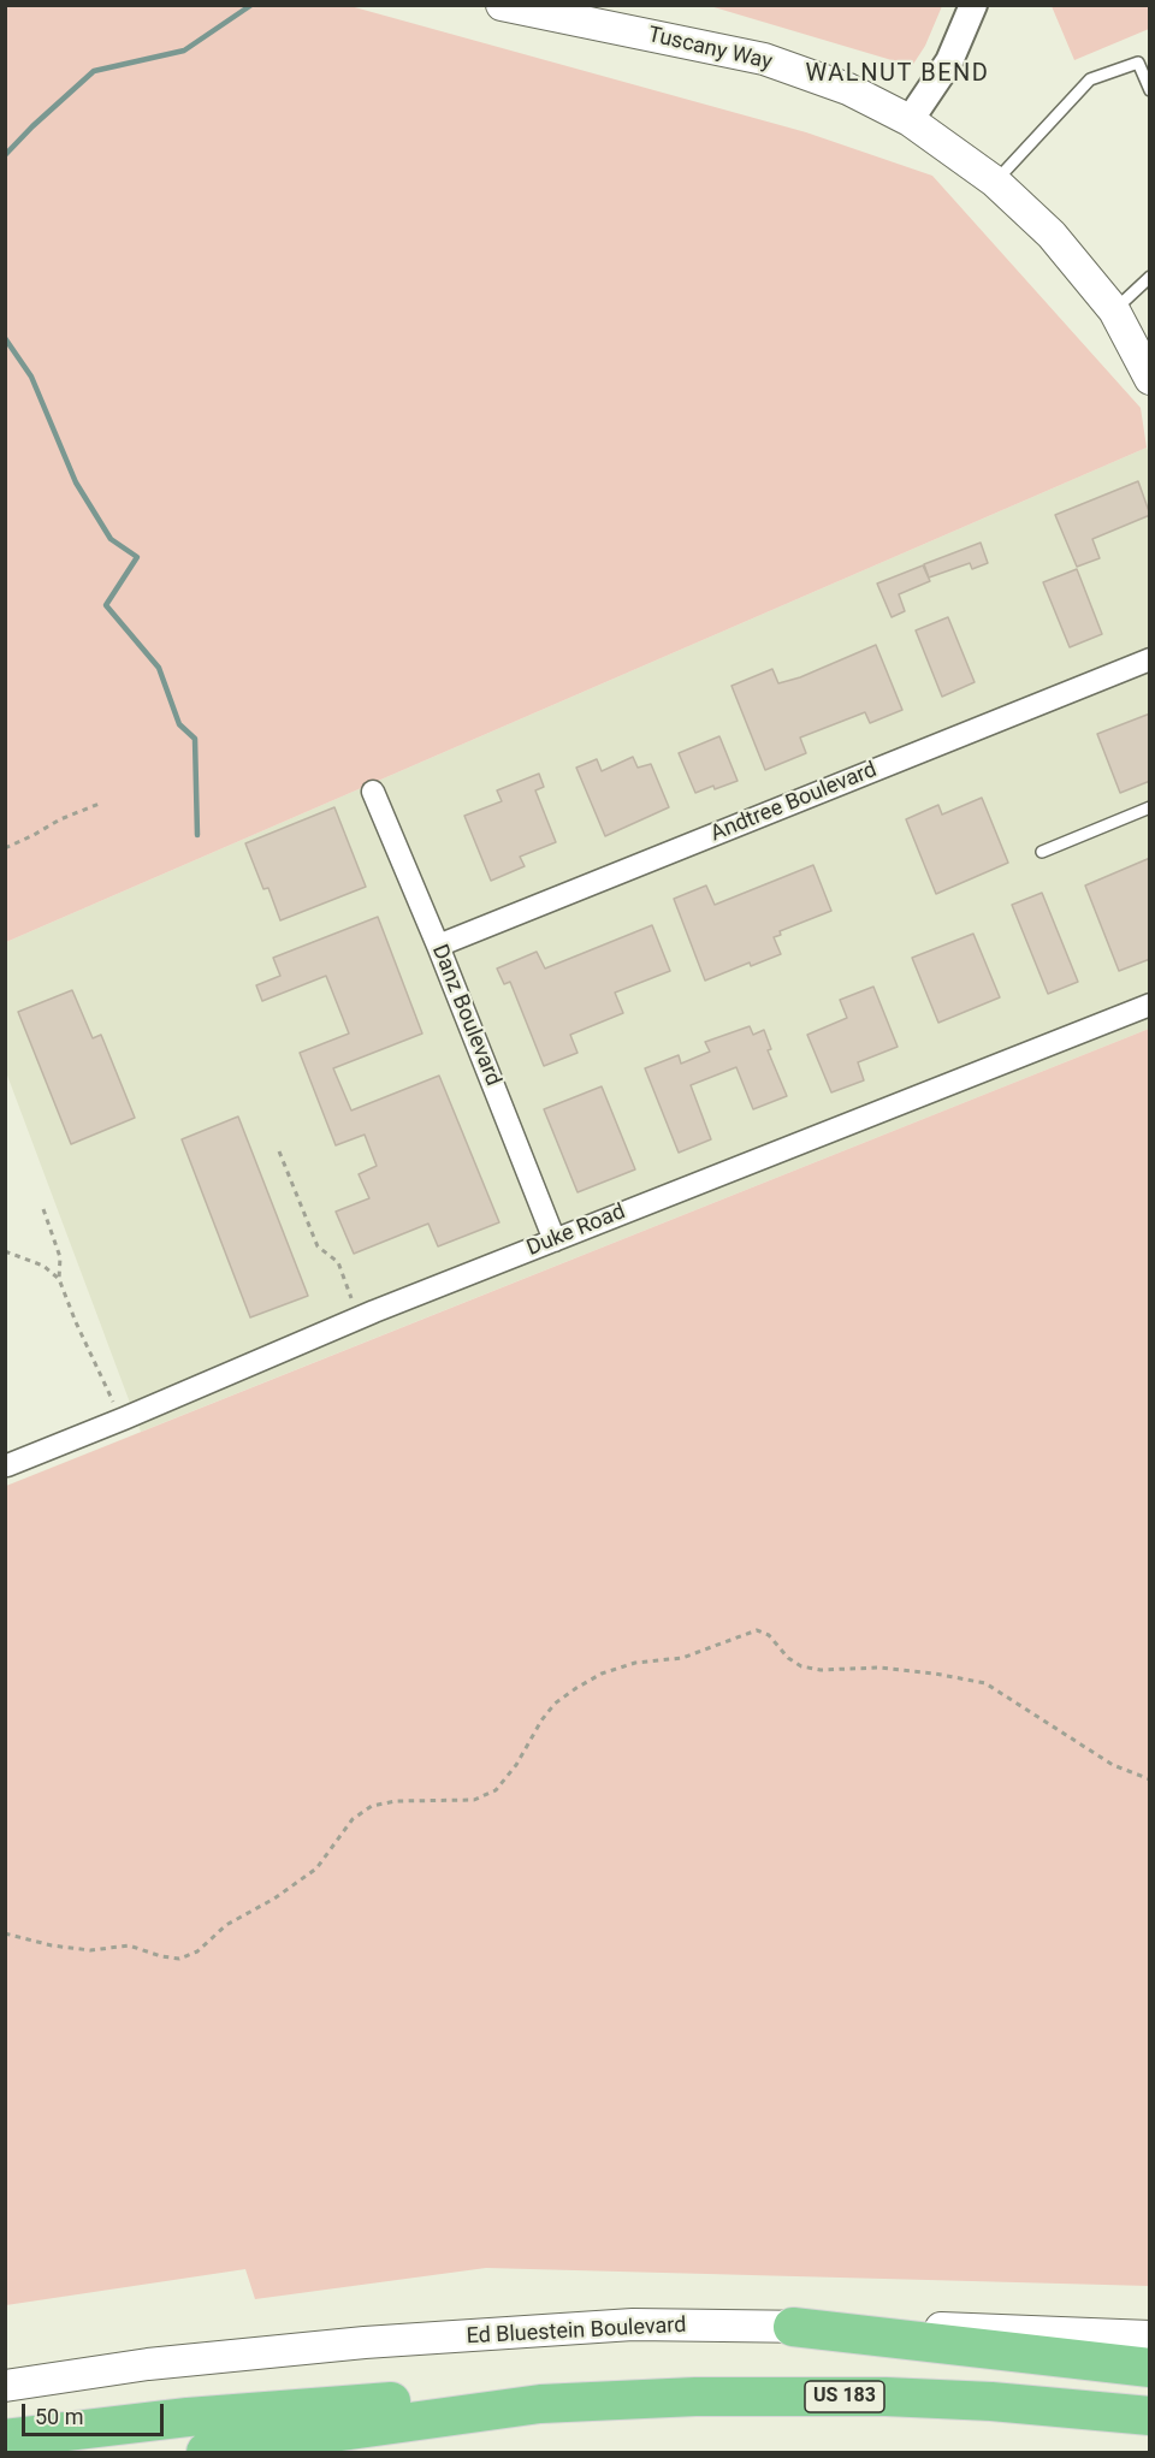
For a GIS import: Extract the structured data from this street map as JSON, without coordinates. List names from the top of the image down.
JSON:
{
  "streets": {
    "highway": ["US 183"],
    "main road": ["Tuscany Way", "Ed Bluestein Boulevard"],
    "street": ["Andtree Boulevard", "Danz Boulevard", "Duke Road"]
  },
  "crossings": [
    ["Andtree Boulevard", "Danz Boulevard"],
    ["Danz Boulevard", "Duke Road"]
  ],
  "districts": ["WALNUT BEND"],
  "scale_bar": "50 m"
}
